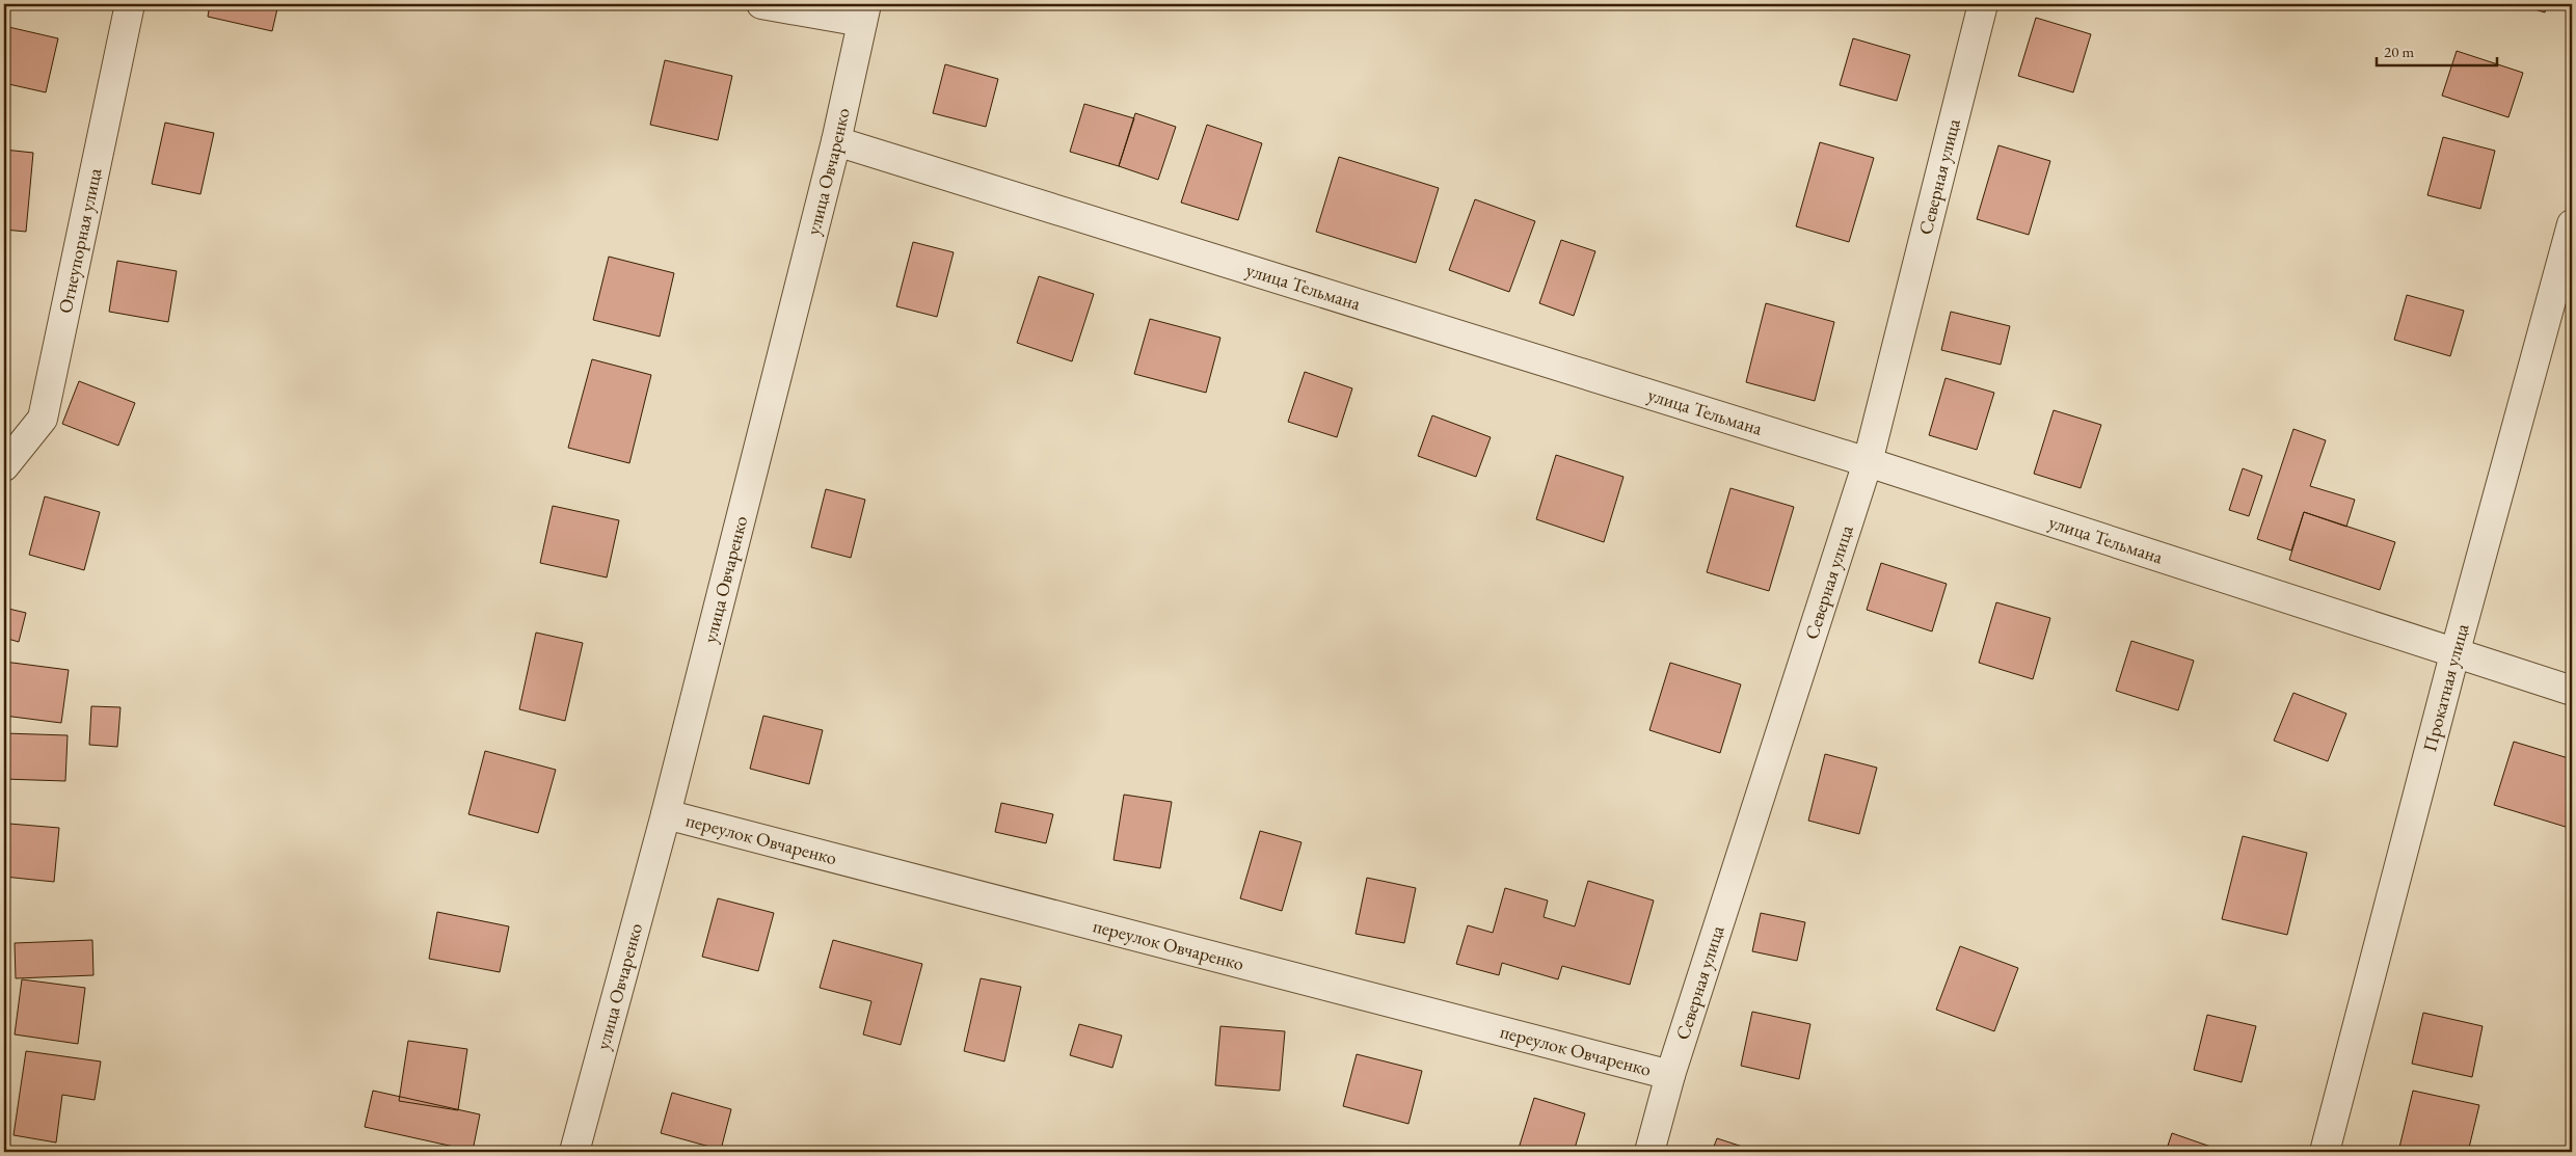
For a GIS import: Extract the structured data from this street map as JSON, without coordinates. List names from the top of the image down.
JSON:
{
  "streets": {
    "street": [
      "улица Овчаренко",
      "Северная улица",
      "Огнеупорная улица",
      "улица Тельмана",
      "Прокатная улица",
      "переулок Овчаренко"
    ]
  },
  "crossings": [
    ["улица Овчаренко", "улица Тельмана"],
    ["улица Овчаренко", "переулок Овчаренко"],
    ["Северная улица", "улица Тельмана"],
    ["Северная улица", "переулок Овчаренко"],
    ["улица Тельмана", "Прокатная улица"]
  ],
  "scale_bar": "20 m"
}
